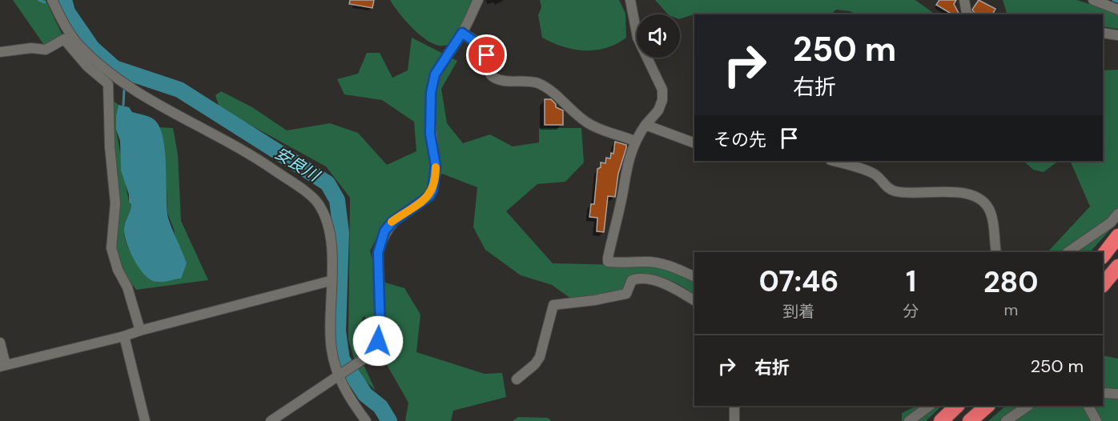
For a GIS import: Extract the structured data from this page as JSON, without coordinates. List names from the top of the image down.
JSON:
{
  "water": ["安良川"],
  "page": {
    "turn": ["250 m", "右折"],
    "then": "その先",
    "eta": [
      "07:46",
      "到着",
      "1",
      "分",
      "280",
      "m"
    ],
    "list": [
      {
        "name": "右折",
        "value": "250 m"
      }
    ]
  }
}
